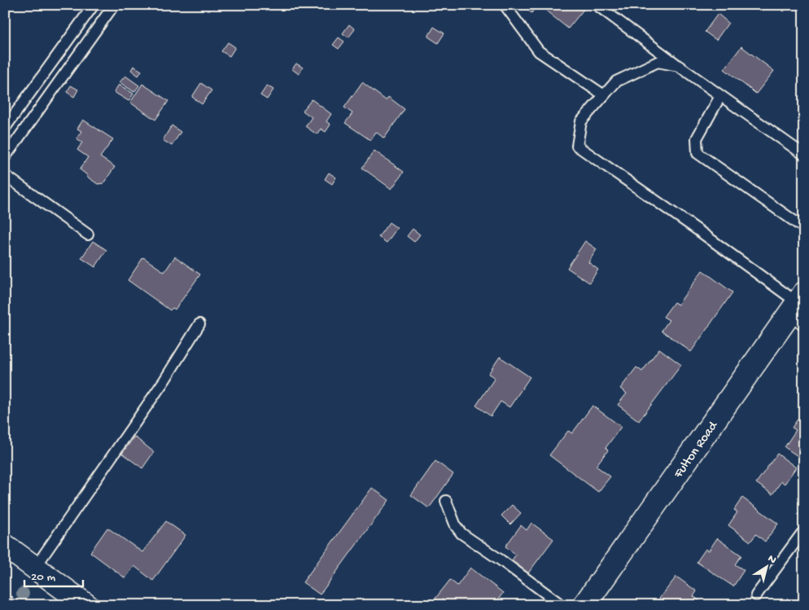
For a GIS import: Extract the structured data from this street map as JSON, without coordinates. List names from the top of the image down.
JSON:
{
  "streets": {
    "main road": ["Fulton Road"]
  },
  "scale_bar": "20 m",
  "north": "top right"
}
